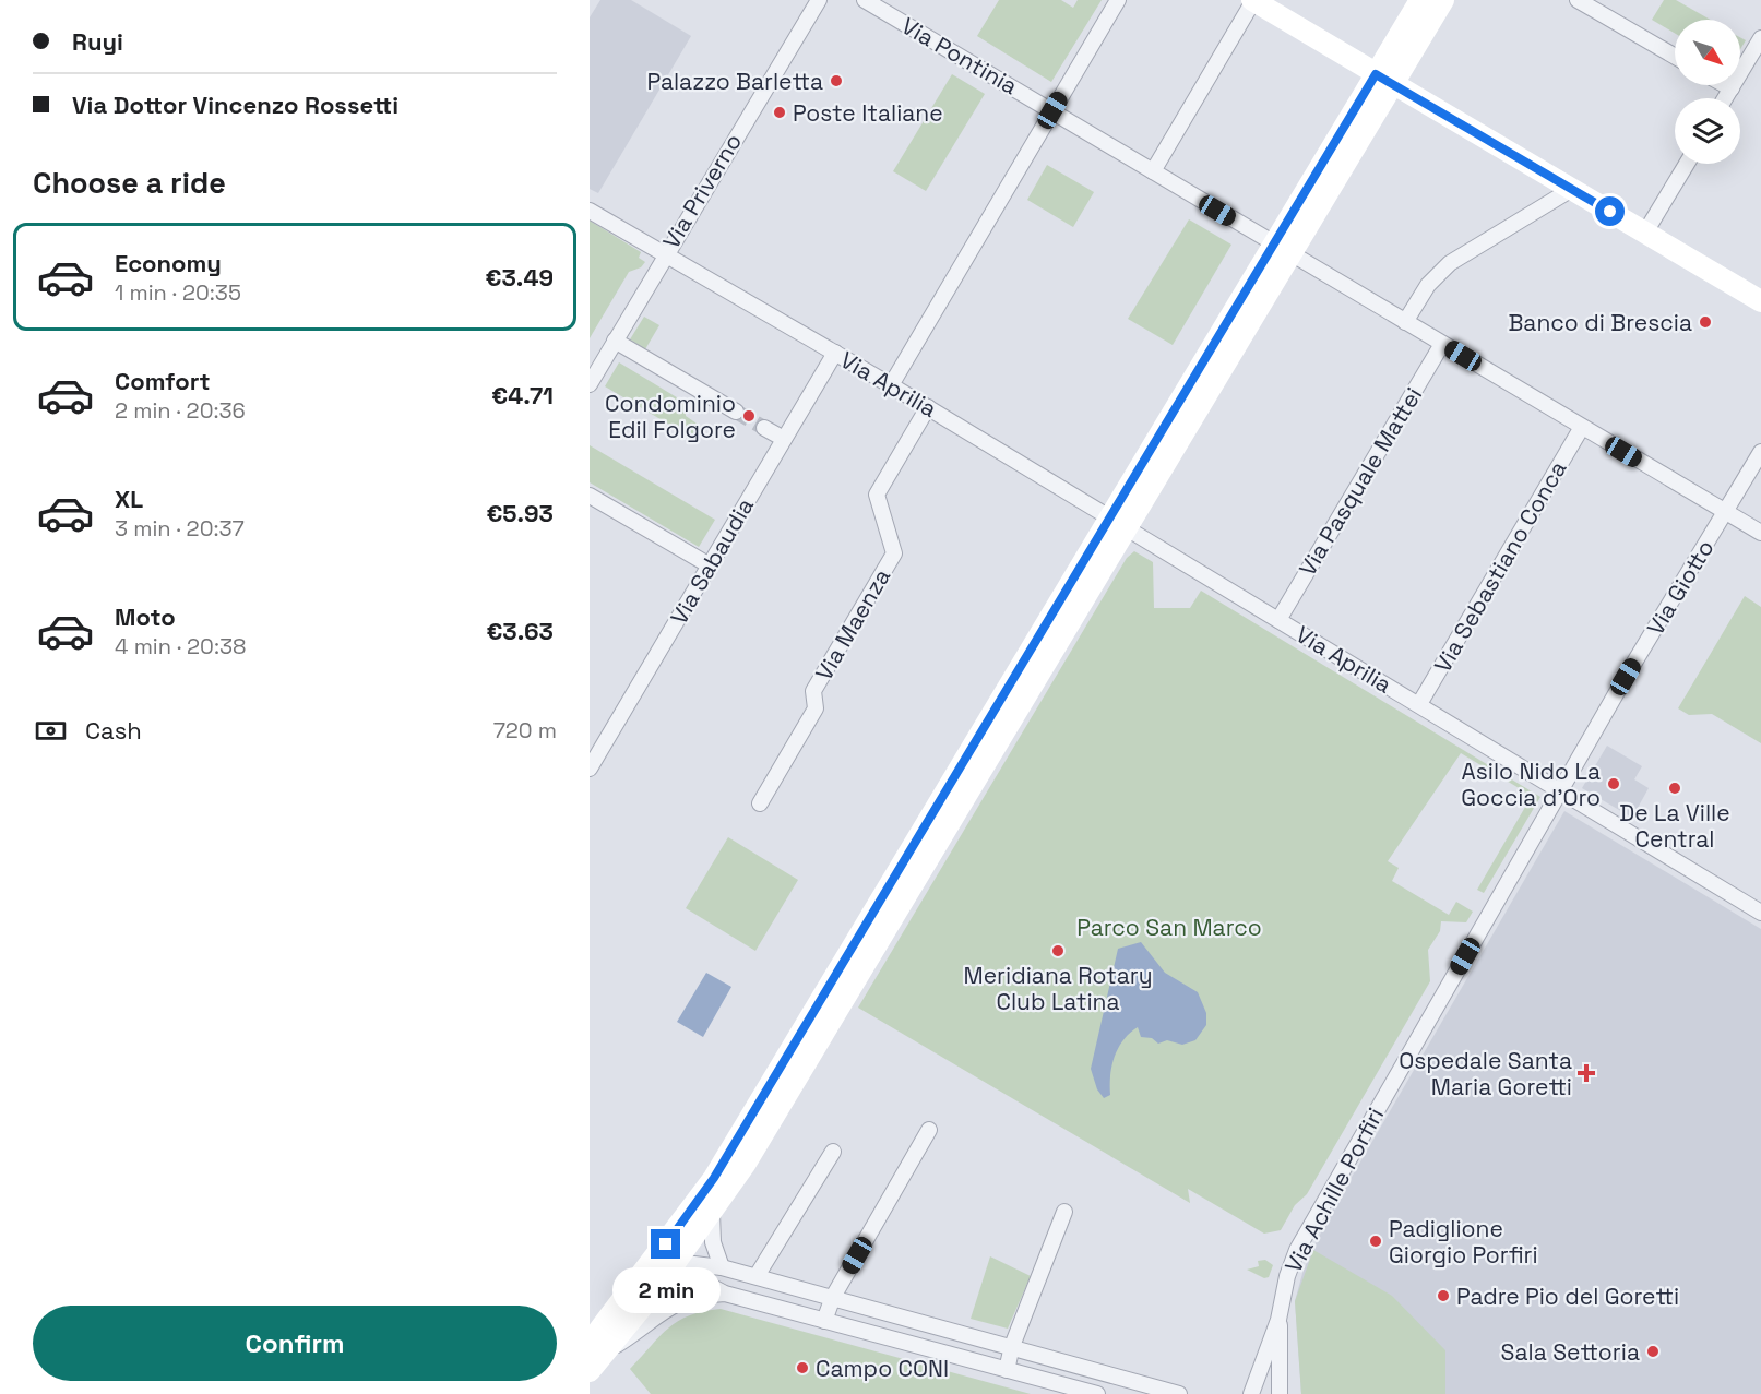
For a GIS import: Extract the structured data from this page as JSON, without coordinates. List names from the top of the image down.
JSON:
{
  "streets": {
    "street": [
      "Via Pontinia",
      "Via Priverno",
      "Via Aprilia",
      "Via Pasquale Mattei",
      "Via Sabaudia",
      "Via Sebastiano Conca",
      "Via Giotto",
      "Via Maenza",
      "Via Achille Porfiri"
    ]
  },
  "crossings": [
    ["Via Pontinia", "Via Pasquale Mattei"],
    ["Via Pontinia", "Via Sebastiano Conca"],
    ["Via Pontinia", "Via Giotto"],
    ["Via Priverno", "Via Aprilia"],
    ["Via Aprilia", "Via Pasquale Mattei"],
    ["Via Aprilia", "Via Sabaudia"],
    ["Via Aprilia", "Via Sebastiano Conca"],
    ["Via Aprilia", "Via Giotto"],
    ["Via Aprilia", "Via Maenza"],
    ["Via Aprilia", "Via Achille Porfiri"],
    ["Via Giotto", "Via Achille Porfiri"]
  ],
  "parks": ["Parco San Marco"],
  "places": {
    "other": [
      "Palazzo Barletta",
      "Poste Italiane",
      "Banco di Brescia",
      "Condominio Edil Folgore",
      "Asilo Nido La Goccia d'Oro",
      "De La Ville Central",
      "Meridiana Rotary Club Latina",
      "Padiglione Giorgio Porfiri",
      "Padre Pio del Goretti",
      "Sala Settoria",
      "Campo CONI"
    ],
    "health": ["Ospedale Santa Maria Goretti"]
  },
  "north": "bottom right",
  "page": {
    "banner": ["Ruyi", "Via Dottor Vincenzo Rossetti"],
    "heading": "Choose a ride",
    "list": [
      {
        "name": "Economy",
        "note": "1 min · 20:35",
        "value": "€3.49"
      },
      {
        "name": "Comfort",
        "note": "2 min · 20:36",
        "value": "€4.71"
      },
      {
        "name": "XL",
        "note": "3 min · 20:37",
        "value": "€5.93"
      },
      {
        "name": "Moto",
        "note": "4 min · 20:38",
        "value": "€3.63"
      }
    ],
    "pay": ["Cash", "720 m"],
    "bubble": "2 min",
    "buttons": "Confirm"
  }
}
